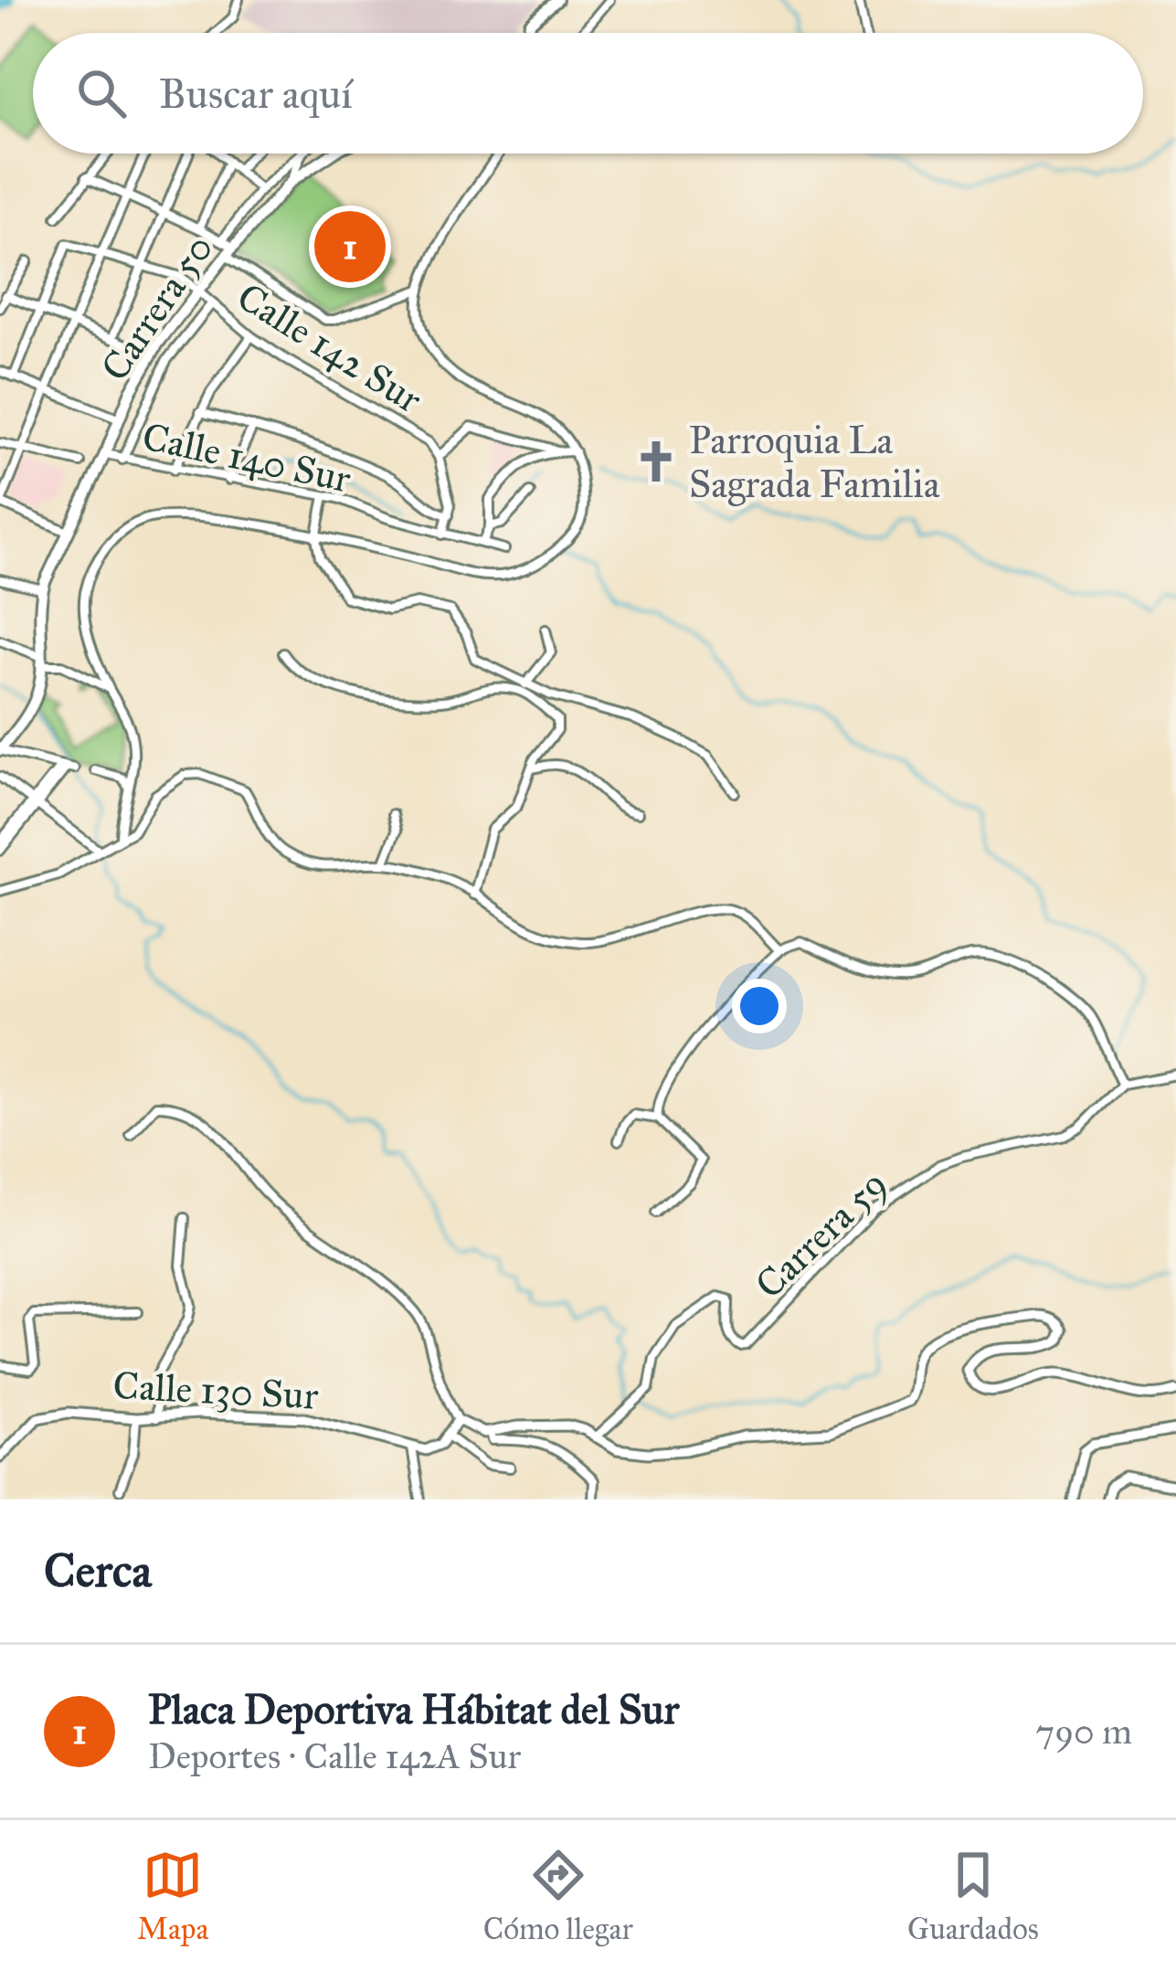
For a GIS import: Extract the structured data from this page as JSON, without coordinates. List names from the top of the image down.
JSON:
{
  "streets": {
    "main road": ["Carrera 50"],
    "street": [
      "Calle 142 Sur",
      "Calle 140 Sur",
      "Carrera 59",
      "Calle 130 Sur"
    ]
  },
  "crossings": [
    ["Carrera 50", "Calle 142 Sur"],
    ["Carrera 50", "Calle 140 Sur"]
  ],
  "places": {
    "church": ["Parroquia La Sagrada Familia"]
  },
  "page": {
    "search": "Buscar aquí",
    "pins": "1",
    "heading": "Cerca",
    "list": [
      {
        "mark": "1",
        "name": "Placa Deportiva Hábitat del Sur",
        "note": "Deportes · Calle 142A Sur",
        "value": "790 m"
      }
    ],
    "nav": ["Mapa", "Cómo llegar", "Guardados"]
  }
}
